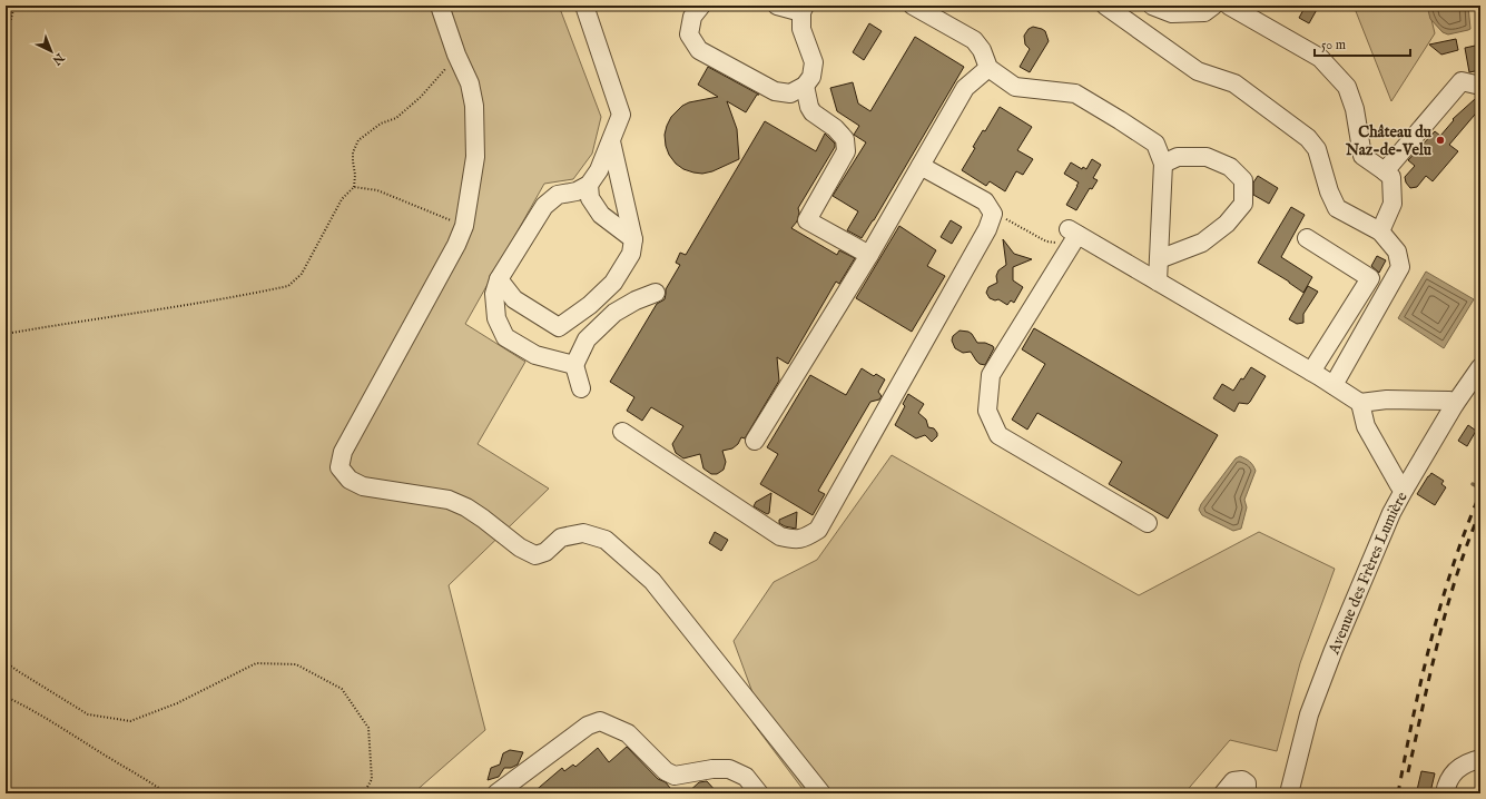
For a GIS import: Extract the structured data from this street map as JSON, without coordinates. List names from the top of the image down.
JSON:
{
  "streets": {
    "street": ["Avenue des Frères Lumière"]
  },
  "places": ["Château du Naz-de-Velu"],
  "scale_bar": "50 m",
  "north": "bottom right"
}
